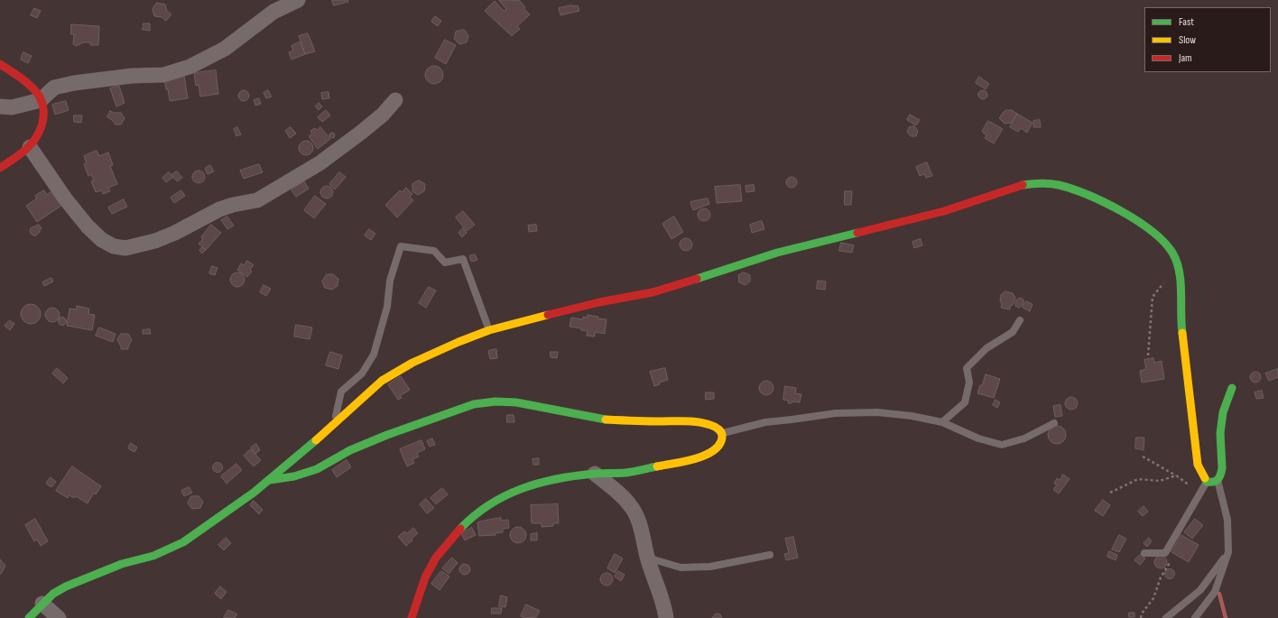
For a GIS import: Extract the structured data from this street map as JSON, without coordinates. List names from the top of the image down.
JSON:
{
  "legend": ["Fast", "Slow", "Jam"]
}
